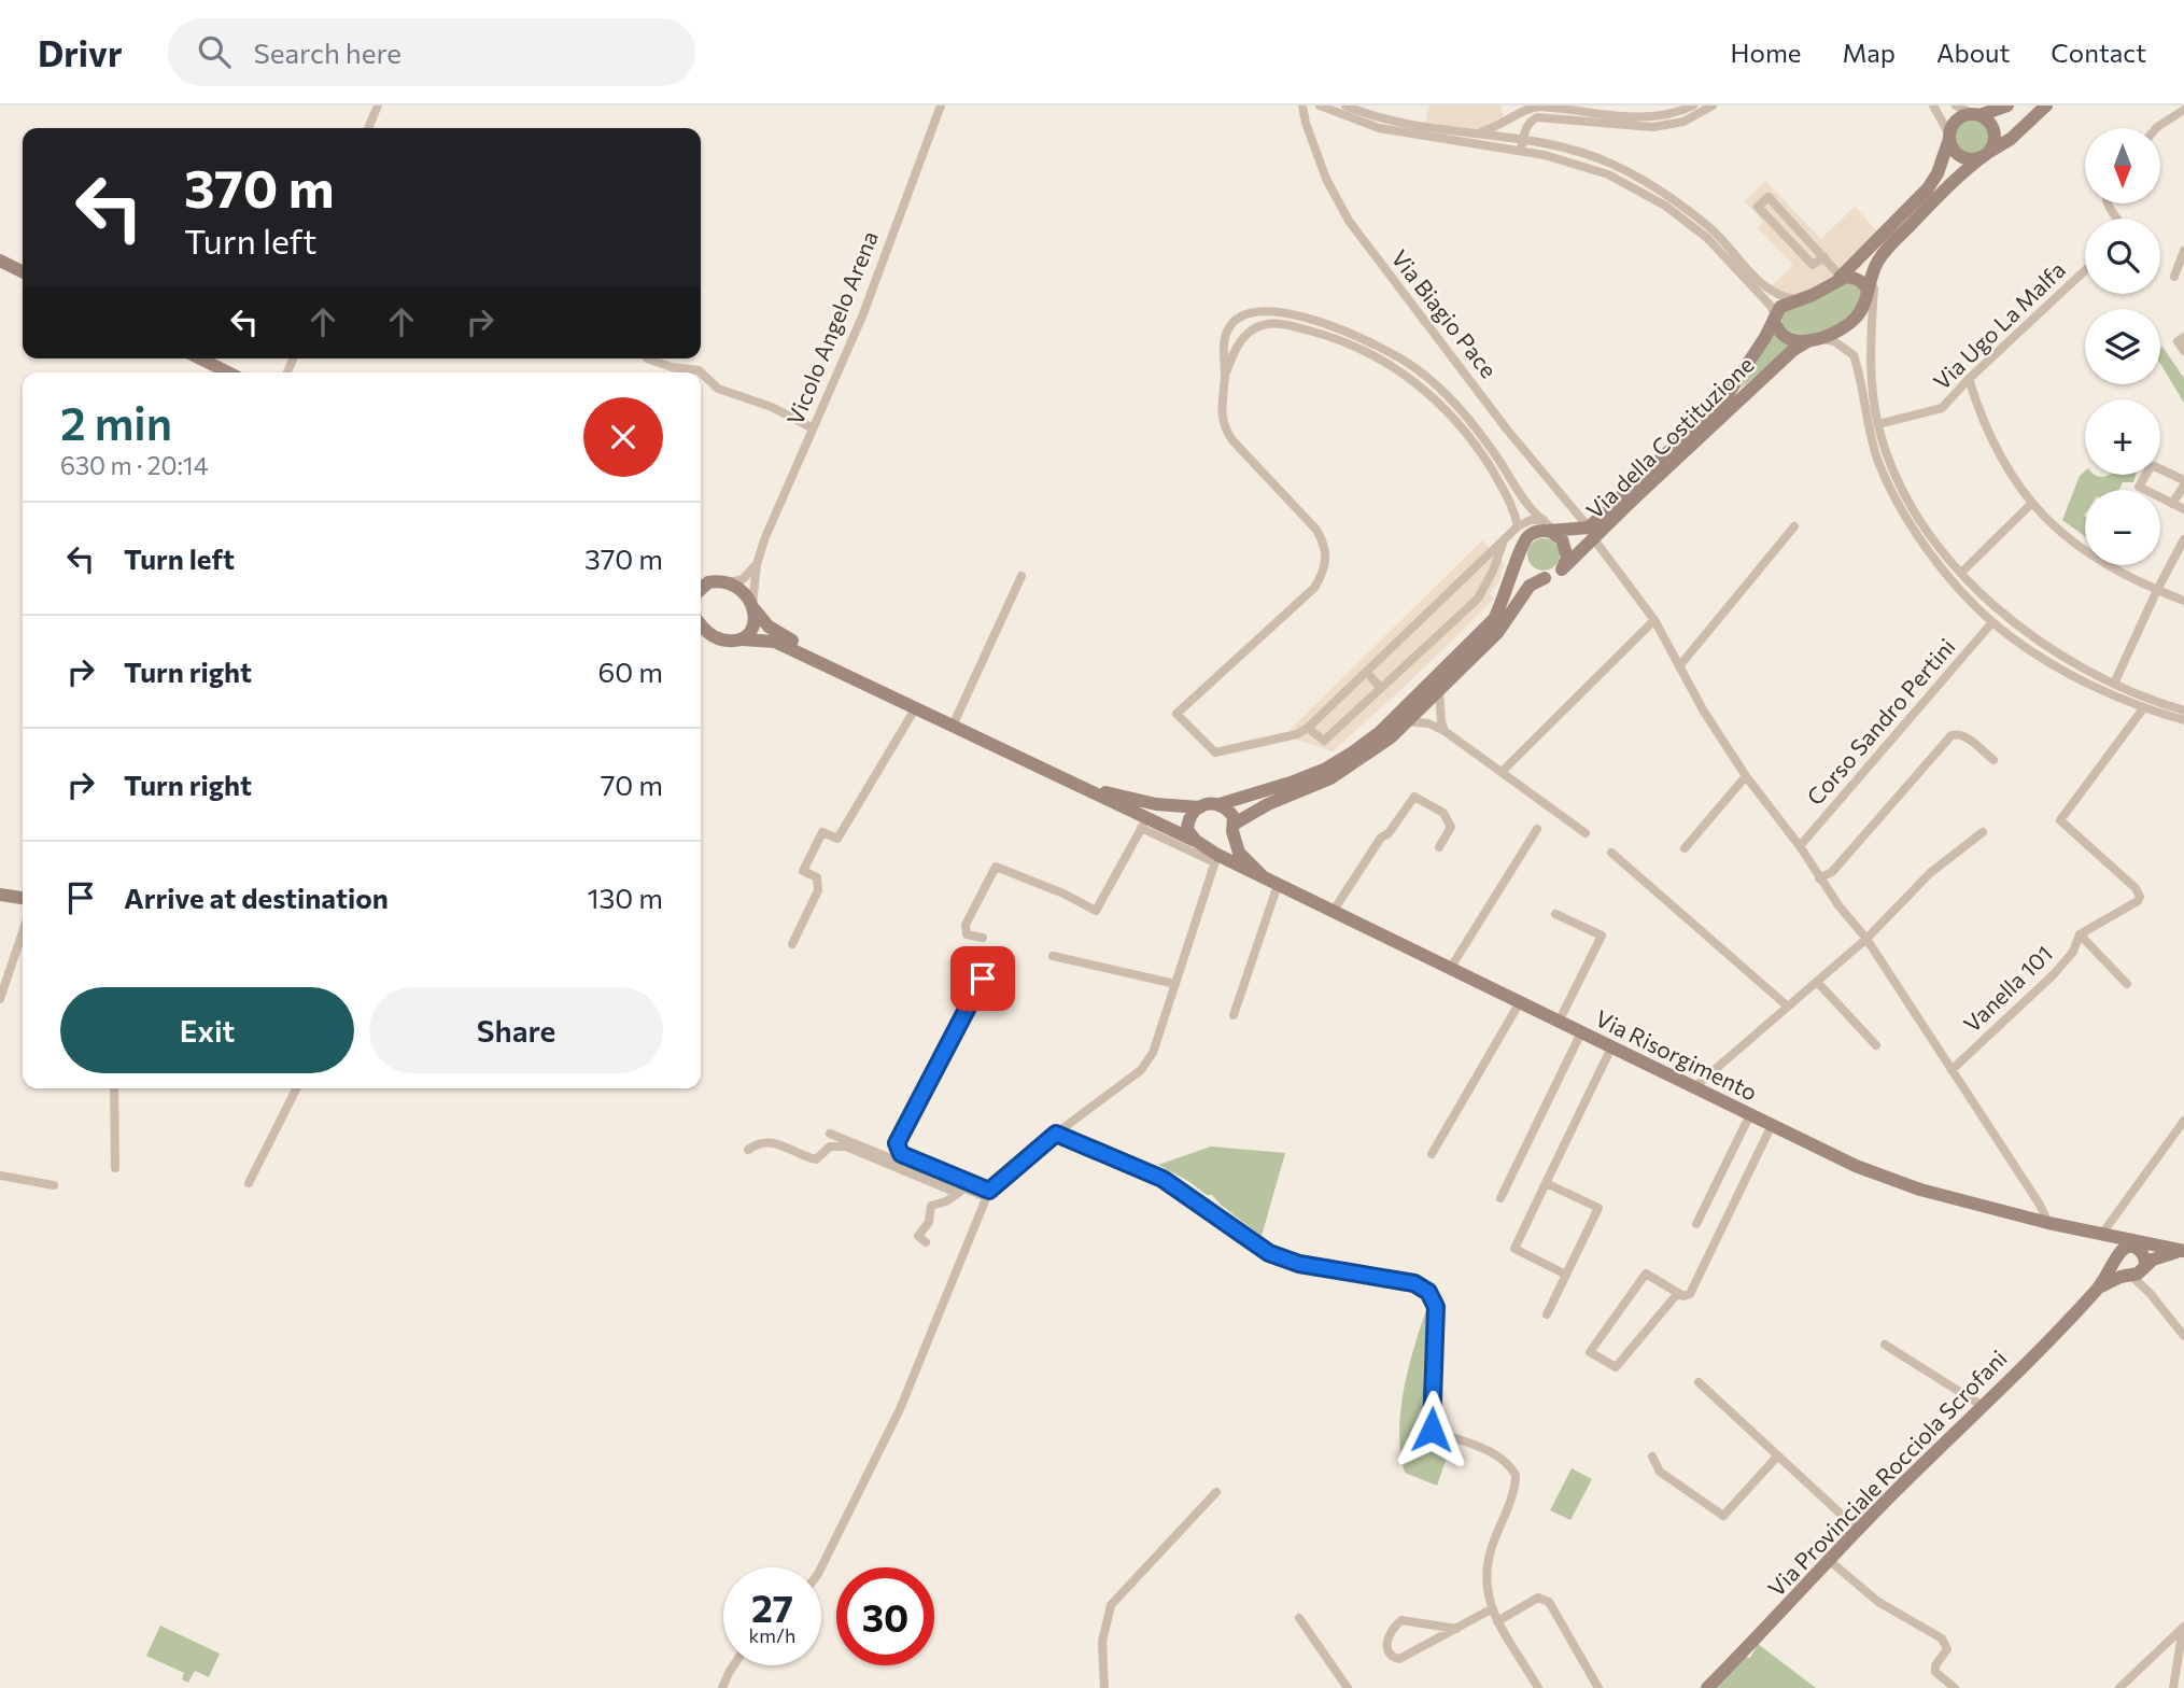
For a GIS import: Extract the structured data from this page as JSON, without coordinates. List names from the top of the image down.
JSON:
{
  "streets": {
    "main road": ["Via della Costituzione", "Via Risorgimento", "Via Provinciale Rocciola Scrofani"],
    "street": [
      "Via Biagio Pace",
      "Via Ugo La Malfa",
      "Vicolo Angelo Arena",
      "Corso Sandro Pertini",
      "Vanella 101"
    ]
  },
  "crossings": [
    ["Via Biagio Pace", "Via della Costituzione"],
    ["Via Biagio Pace", "Corso Sandro Pertini"],
    ["Via Biagio Pace", "Vanella 101"],
    ["Via Biagio Pace", "Via Risorgimento"]
  ],
  "north": "bottom",
  "page": {
    "header": "Drivr",
    "search": "Search here",
    "nav": [
      "Home",
      "Map",
      "About",
      "Contact"
    ],
    "map_buttons": ["+", "−"],
    "turn": ["370 m", "Turn left"],
    "heading": ["2 min", "630 m · 20:14"],
    "list": [
      {
        "name": "Turn left",
        "value": "370 m"
      },
      {
        "name": "Turn right",
        "value": "60 m"
      },
      {
        "name": "Turn right",
        "value": "70 m"
      },
      {
        "name": "Arrive at destination",
        "value": "130 m"
      }
    ],
    "buttons": ["Exit", "Share"],
    "speed": "27 km/h",
    "limit": "30"
  }
}
